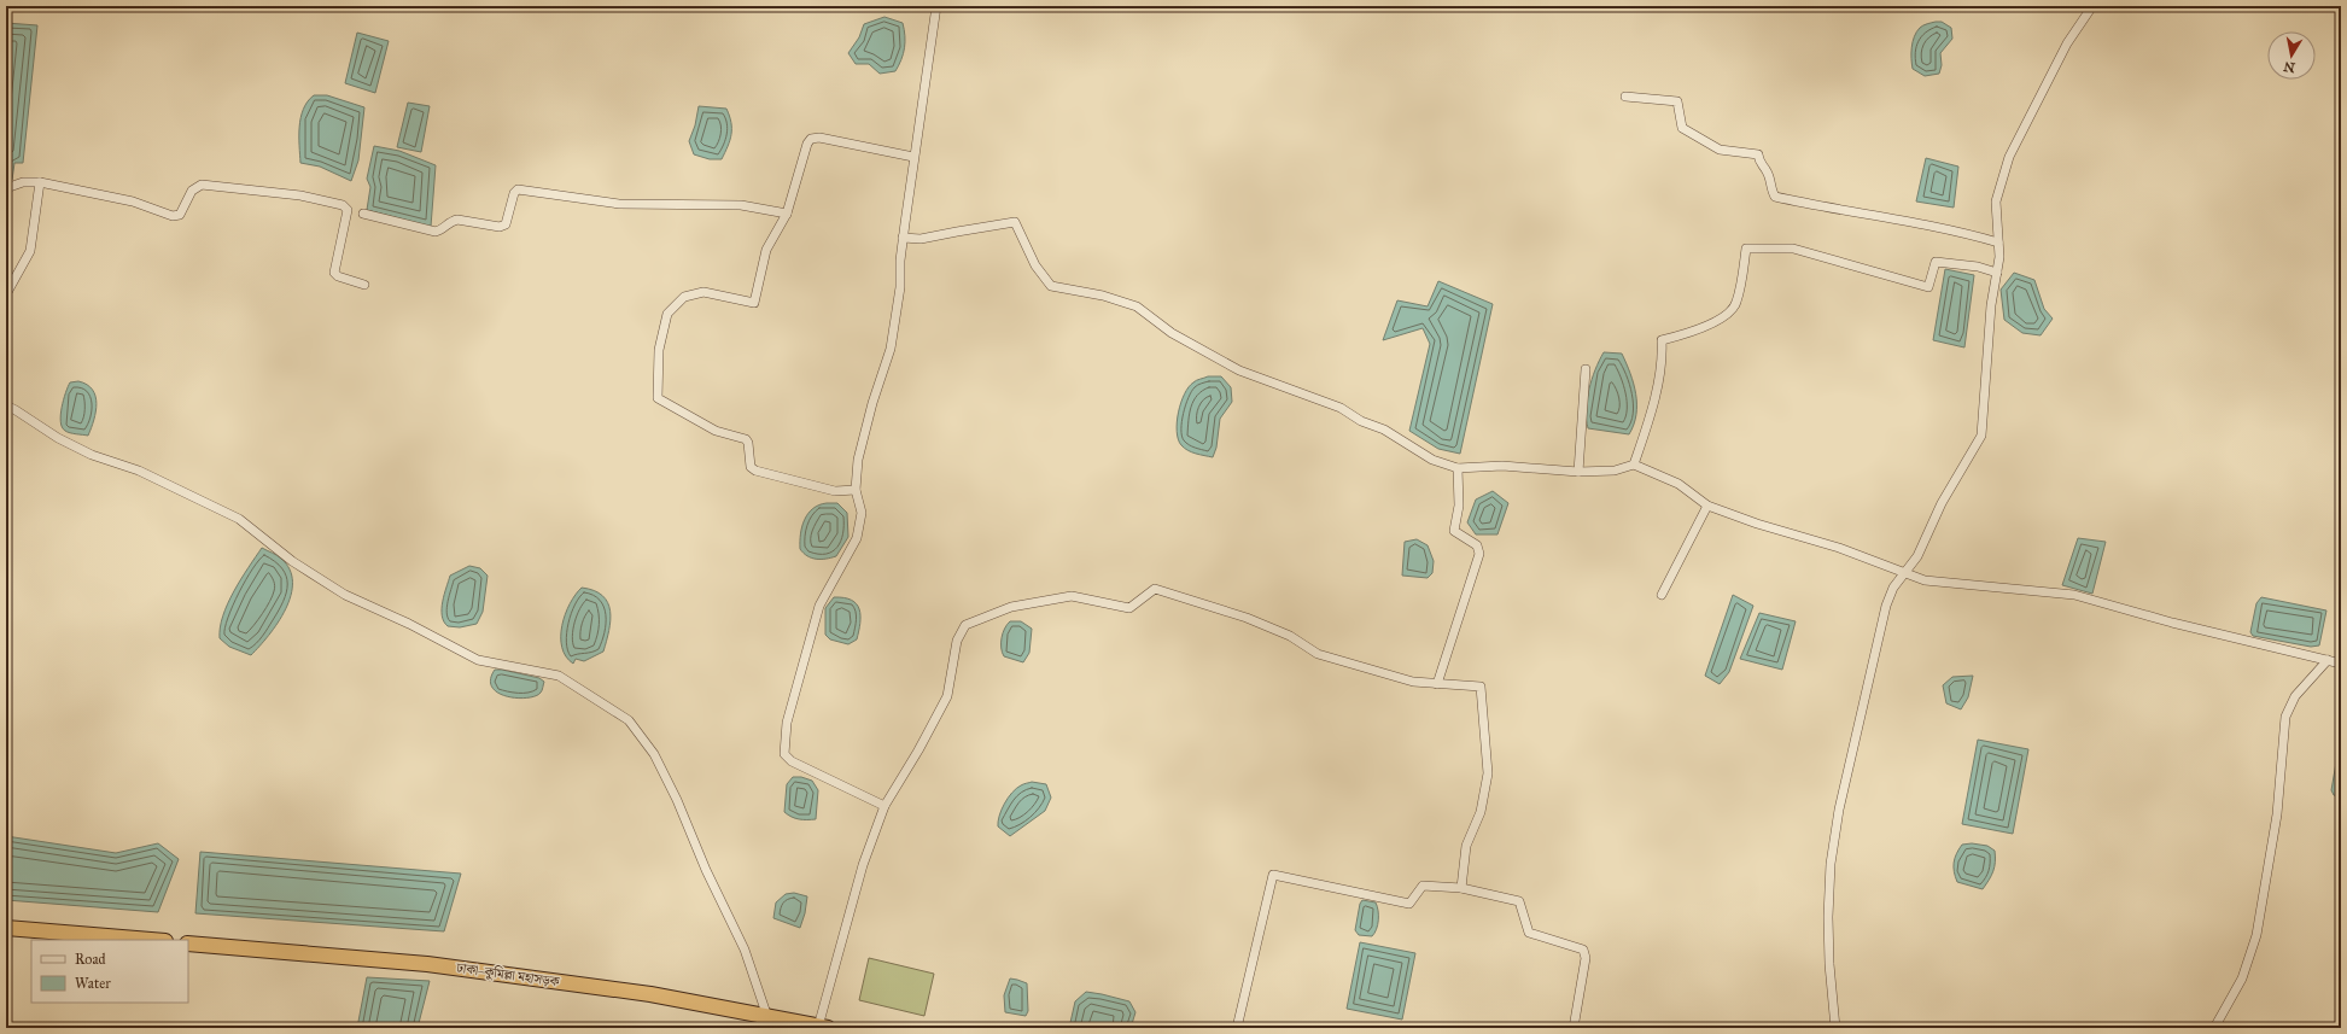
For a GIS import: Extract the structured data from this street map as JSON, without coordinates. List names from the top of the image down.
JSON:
{
  "streets": {
    "highway": ["ঢাকা–কুমিল্লা মহাসড়ক"]
  },
  "legend": ["Road", "Water"],
  "north": "bottom"
}
